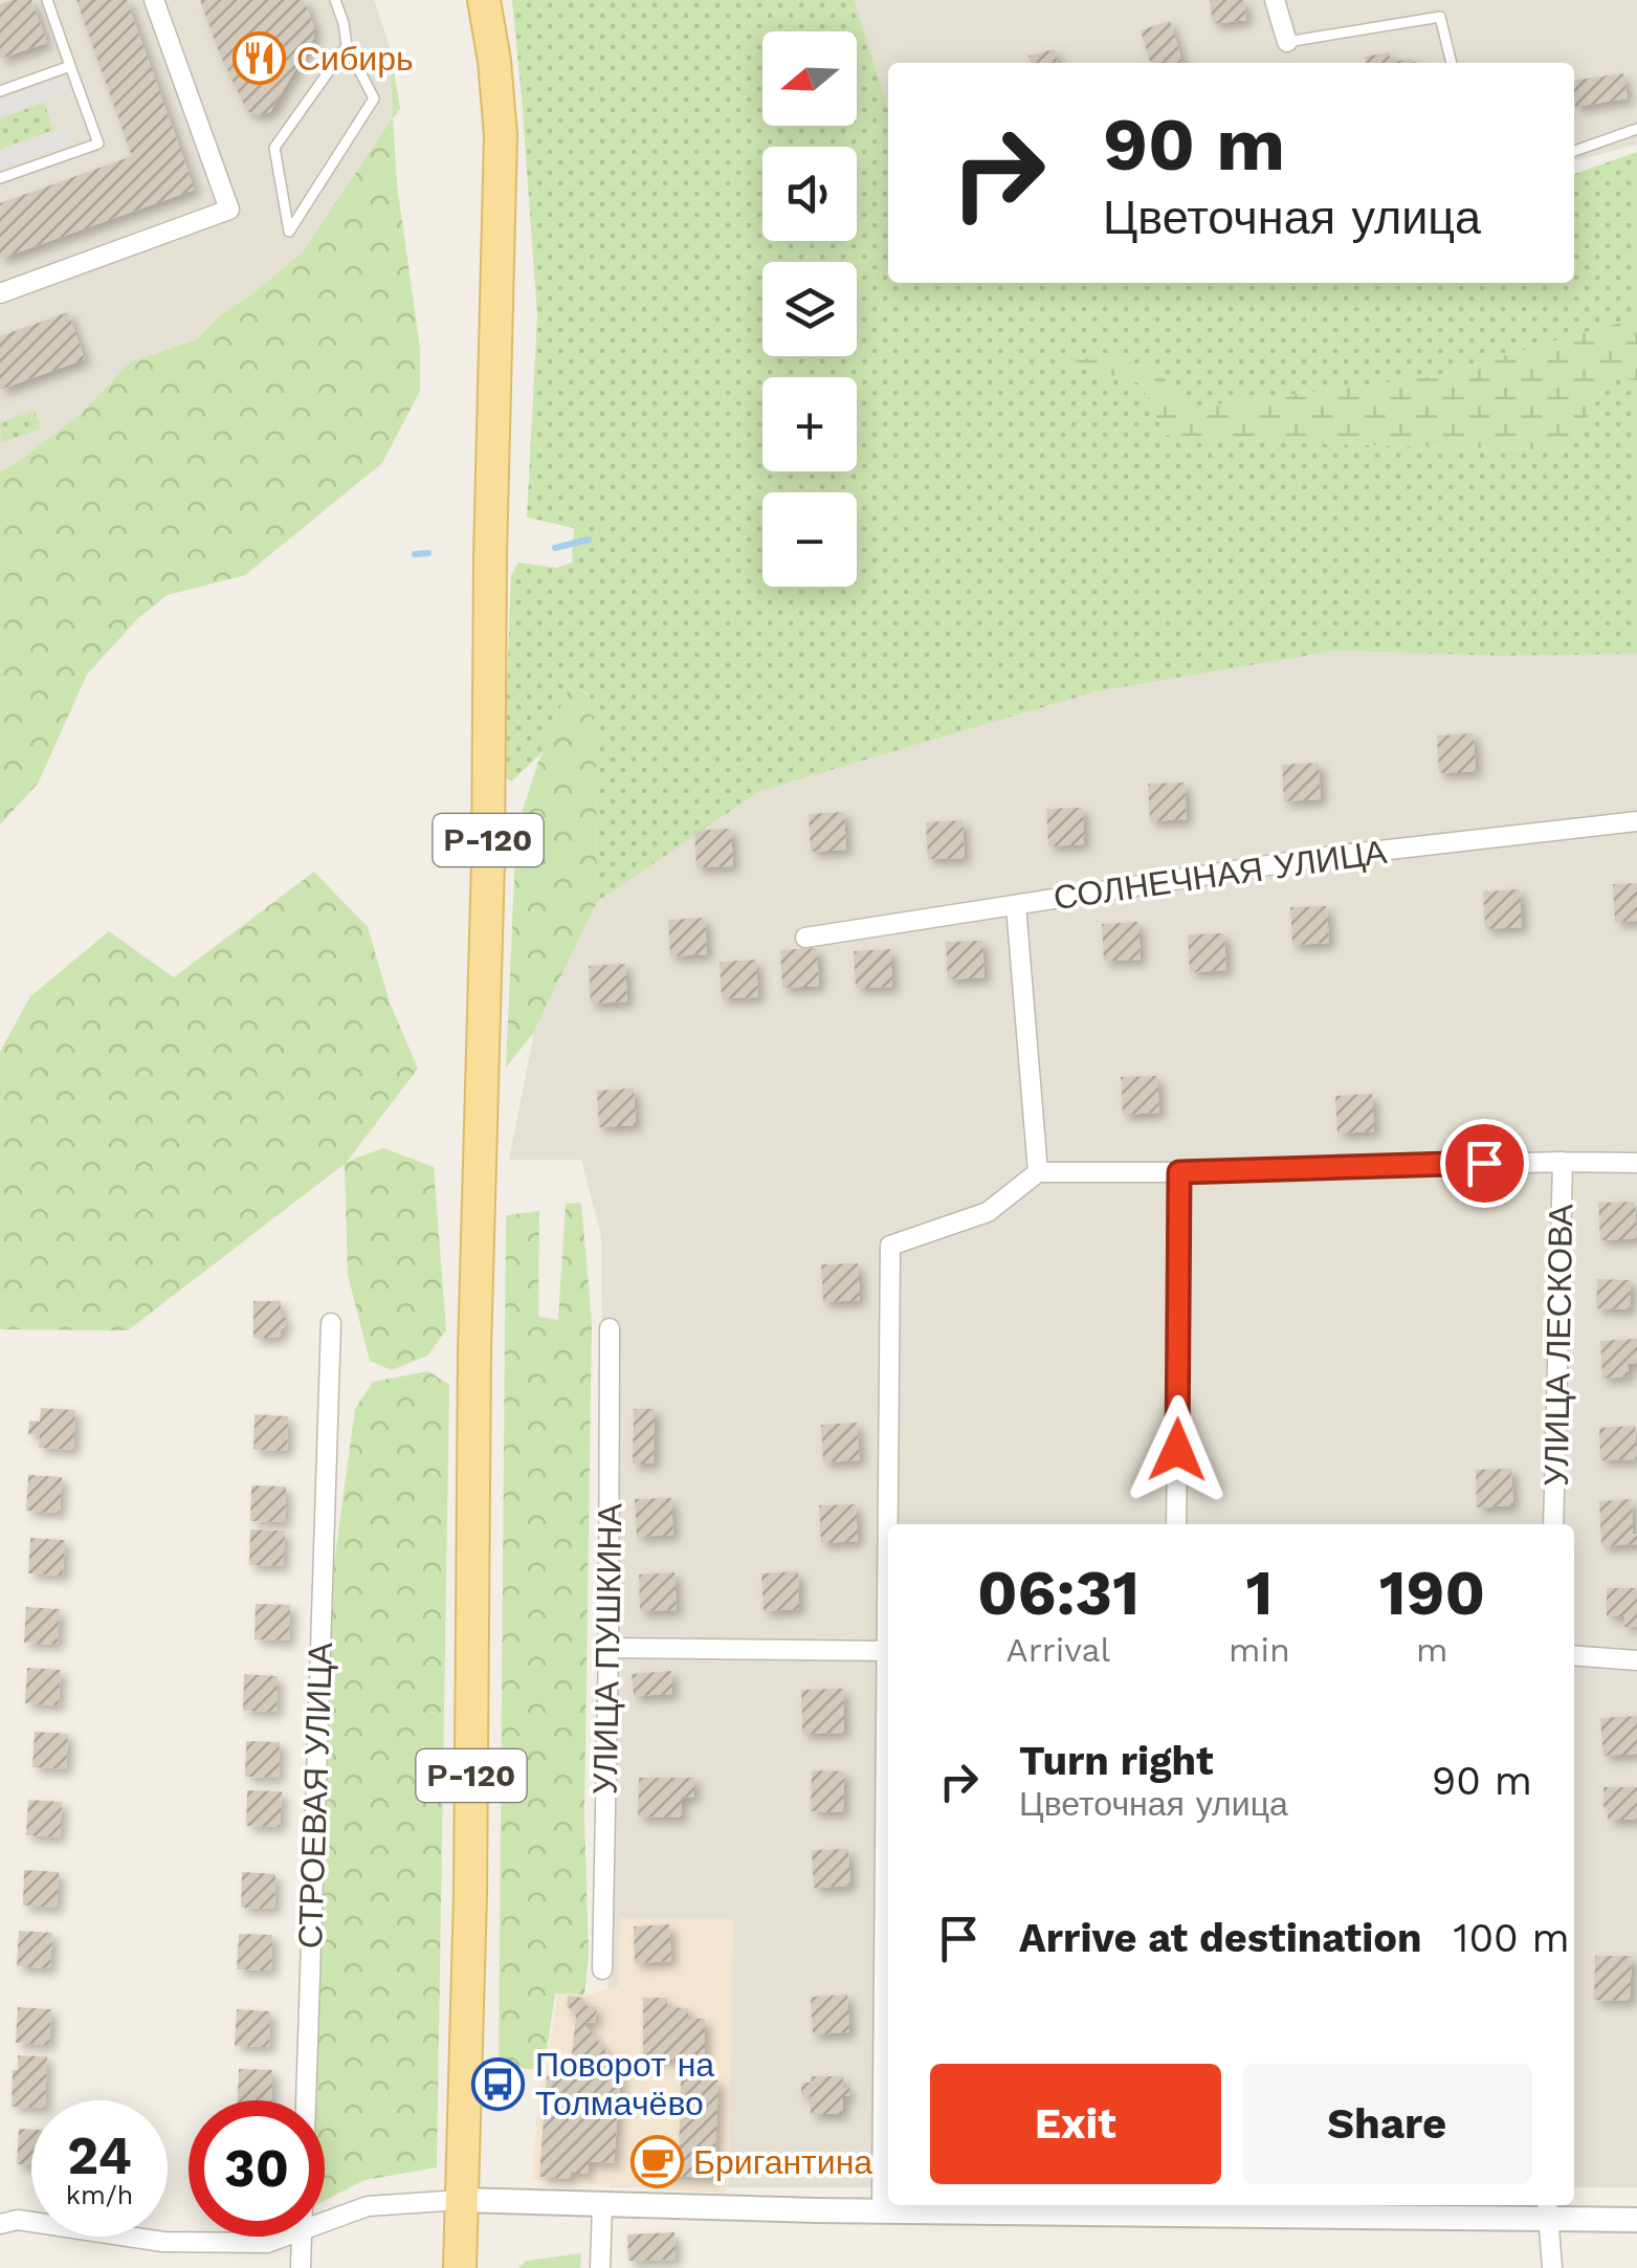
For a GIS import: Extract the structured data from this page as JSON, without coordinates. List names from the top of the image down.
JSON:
{
  "streets": {
    "main road": ["Р-120"],
    "street": [
      "СОЛНЕЧНАЯ УЛИЦА",
      "УЛИЦА ЛЕСКОВА",
      "УЛИЦА ПУШКИНА",
      "СТРОЕВАЯ УЛИЦА"
    ]
  },
  "places": {
    "restaurant": ["Сибирь"],
    "bus stop": ["Поворот на Толмачёво"],
    "cafe": ["Бригантина"]
  },
  "north": "left",
  "page": {
    "map_buttons": ["+", "−"],
    "turn": ["90 m", "Цветочная улица"],
    "eta": [
      "06:31",
      "Arrival",
      "1",
      "min",
      "190",
      "m"
    ],
    "list": [
      {
        "name": "Turn right",
        "note": "Цветочная улица",
        "value": "90 m"
      },
      {
        "name": "Arrive at destination",
        "value": "100 m"
      }
    ],
    "buttons": ["Exit", "Share"],
    "speed": "24 km/h",
    "limit": "30"
  }
}
